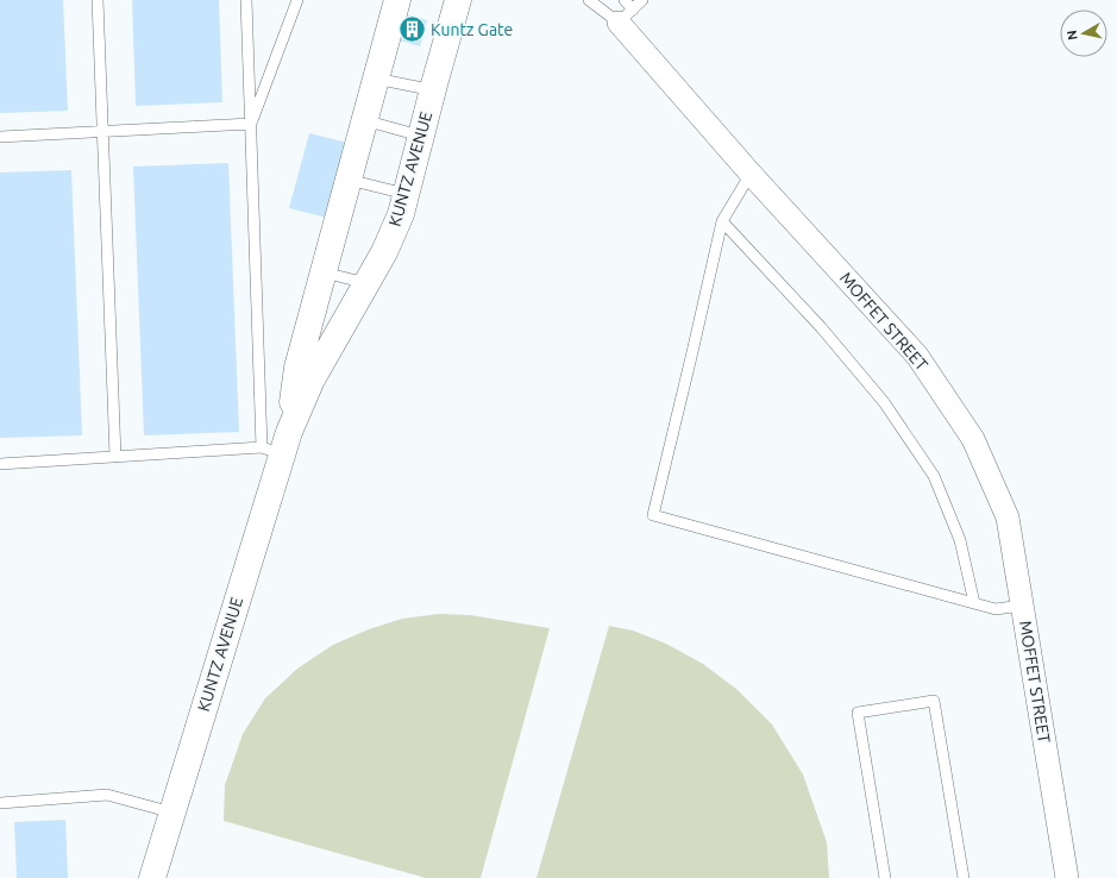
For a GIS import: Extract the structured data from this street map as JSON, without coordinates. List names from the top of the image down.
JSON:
{
  "streets": {
    "street": ["KUNTZ AVENUE", "MOFFET STREET"]
  },
  "places": {
    "building": ["Kuntz Gate"]
  },
  "north": "left"
}
